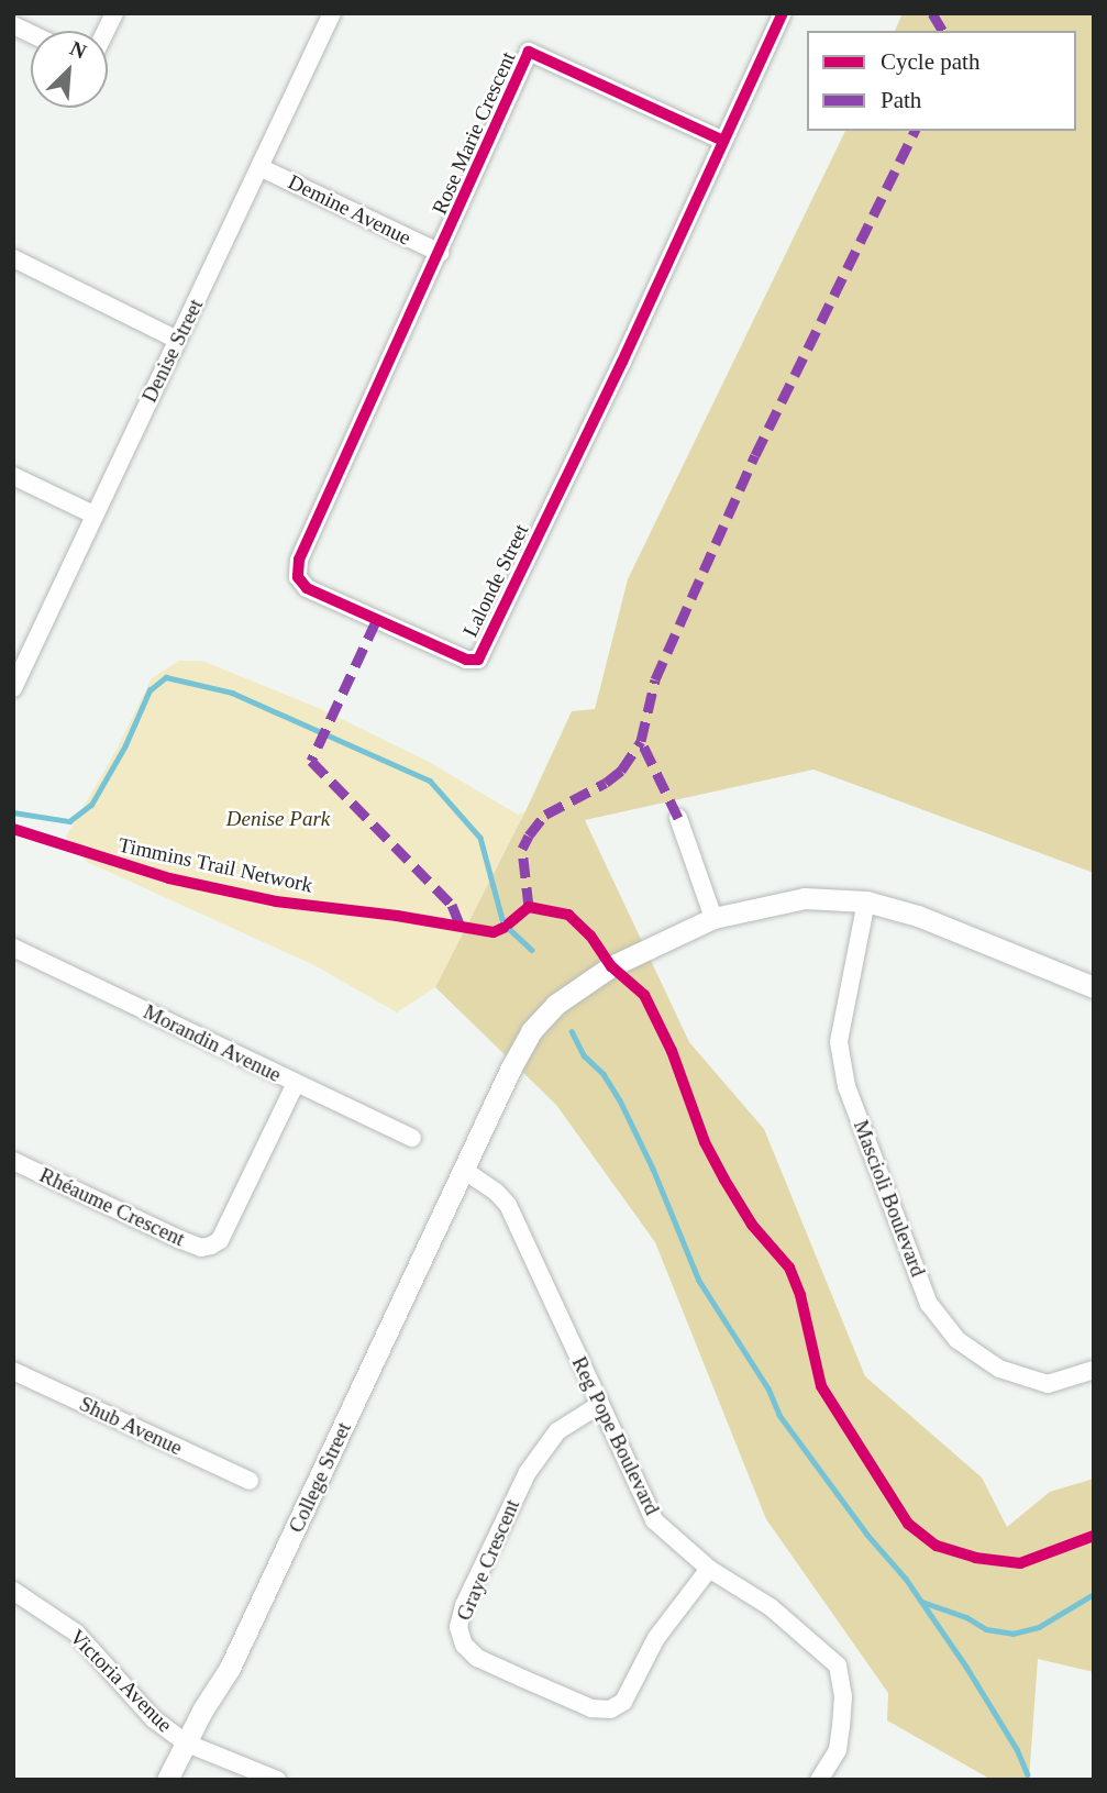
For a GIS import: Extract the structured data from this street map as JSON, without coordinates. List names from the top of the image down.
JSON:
{
  "streets": {
    "street": [
      "Rose Marie Crescent",
      "Demine Avenue",
      "Denise Street",
      "Lalonde Street",
      "Morandin Avenue",
      "Mascioli Boulevard",
      "Rhéaume Crescent",
      "Shub Avenue",
      "Reg Pope Boulevard",
      "College Street",
      "Graye Crescent",
      "Victoria Avenue"
    ],
    "cycle path": ["Timmins Trail Network"]
  },
  "crossings": [
    ["Rose Marie Crescent", "Demine Avenue"],
    ["Rose Marie Crescent", "Lalonde Street"],
    ["Demine Avenue", "Denise Street"],
    ["Demine Avenue", "Lalonde Street"],
    ["Morandin Avenue", "Rhéaume Crescent"],
    ["Mascioli Boulevard", "College Street"],
    ["Reg Pope Boulevard", "College Street"],
    ["Reg Pope Boulevard", "Graye Crescent"],
    ["College Street", "Victoria Avenue"]
  ],
  "parks": ["Denise Park"],
  "legend": ["Cycle path", "Path"],
  "north": "top right"
}
